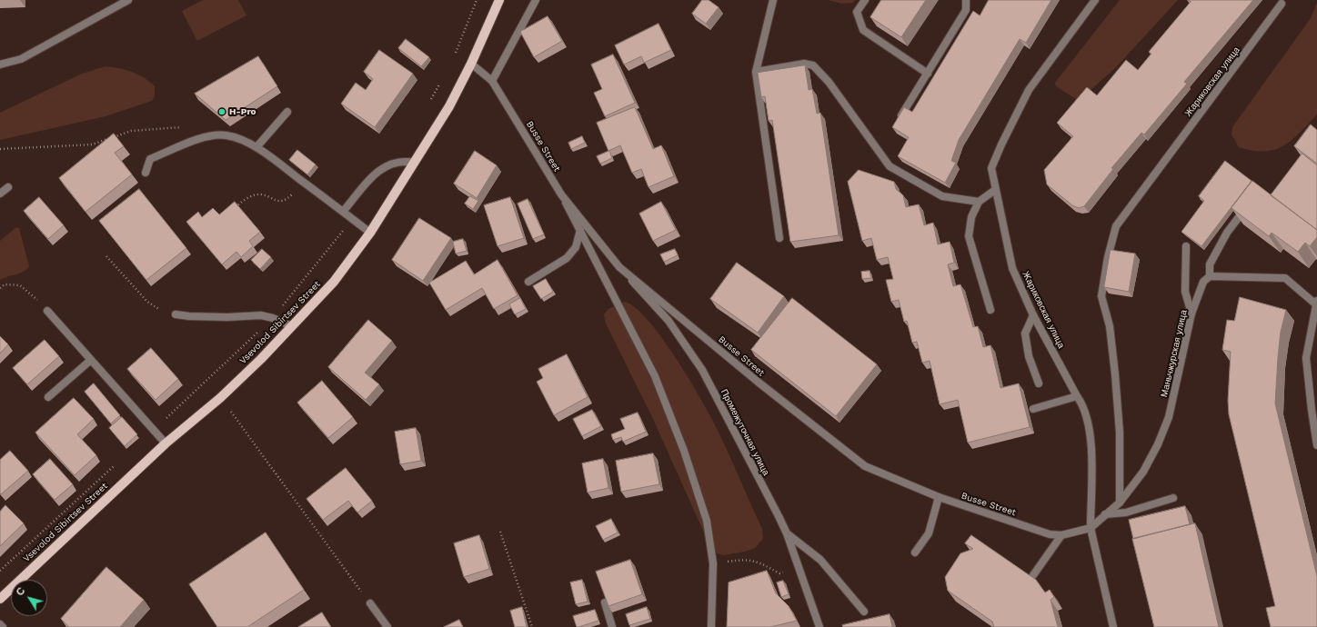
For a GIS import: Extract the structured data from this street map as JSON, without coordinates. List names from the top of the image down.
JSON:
{
  "streets": {
    "main road": ["Vsevolod Sibirtsev Street"],
    "street": [
      "Жариковская улица",
      "Busse Street",
      "Маньчжурская улица",
      "Промежуточная улица"
    ]
  },
  "crossings": [
    ["Жариковская улица", "Busse Street"],
    ["Жариковская улица", "Маньчжурская улица"],
    ["Busse Street", "Vsevolod Sibirtsev Street"],
    ["Busse Street", "Маньчжурская улица"],
    ["Busse Street", "Промежуточная улица"]
  ],
  "places": ["H-Pro"],
  "north": "top left"
}
